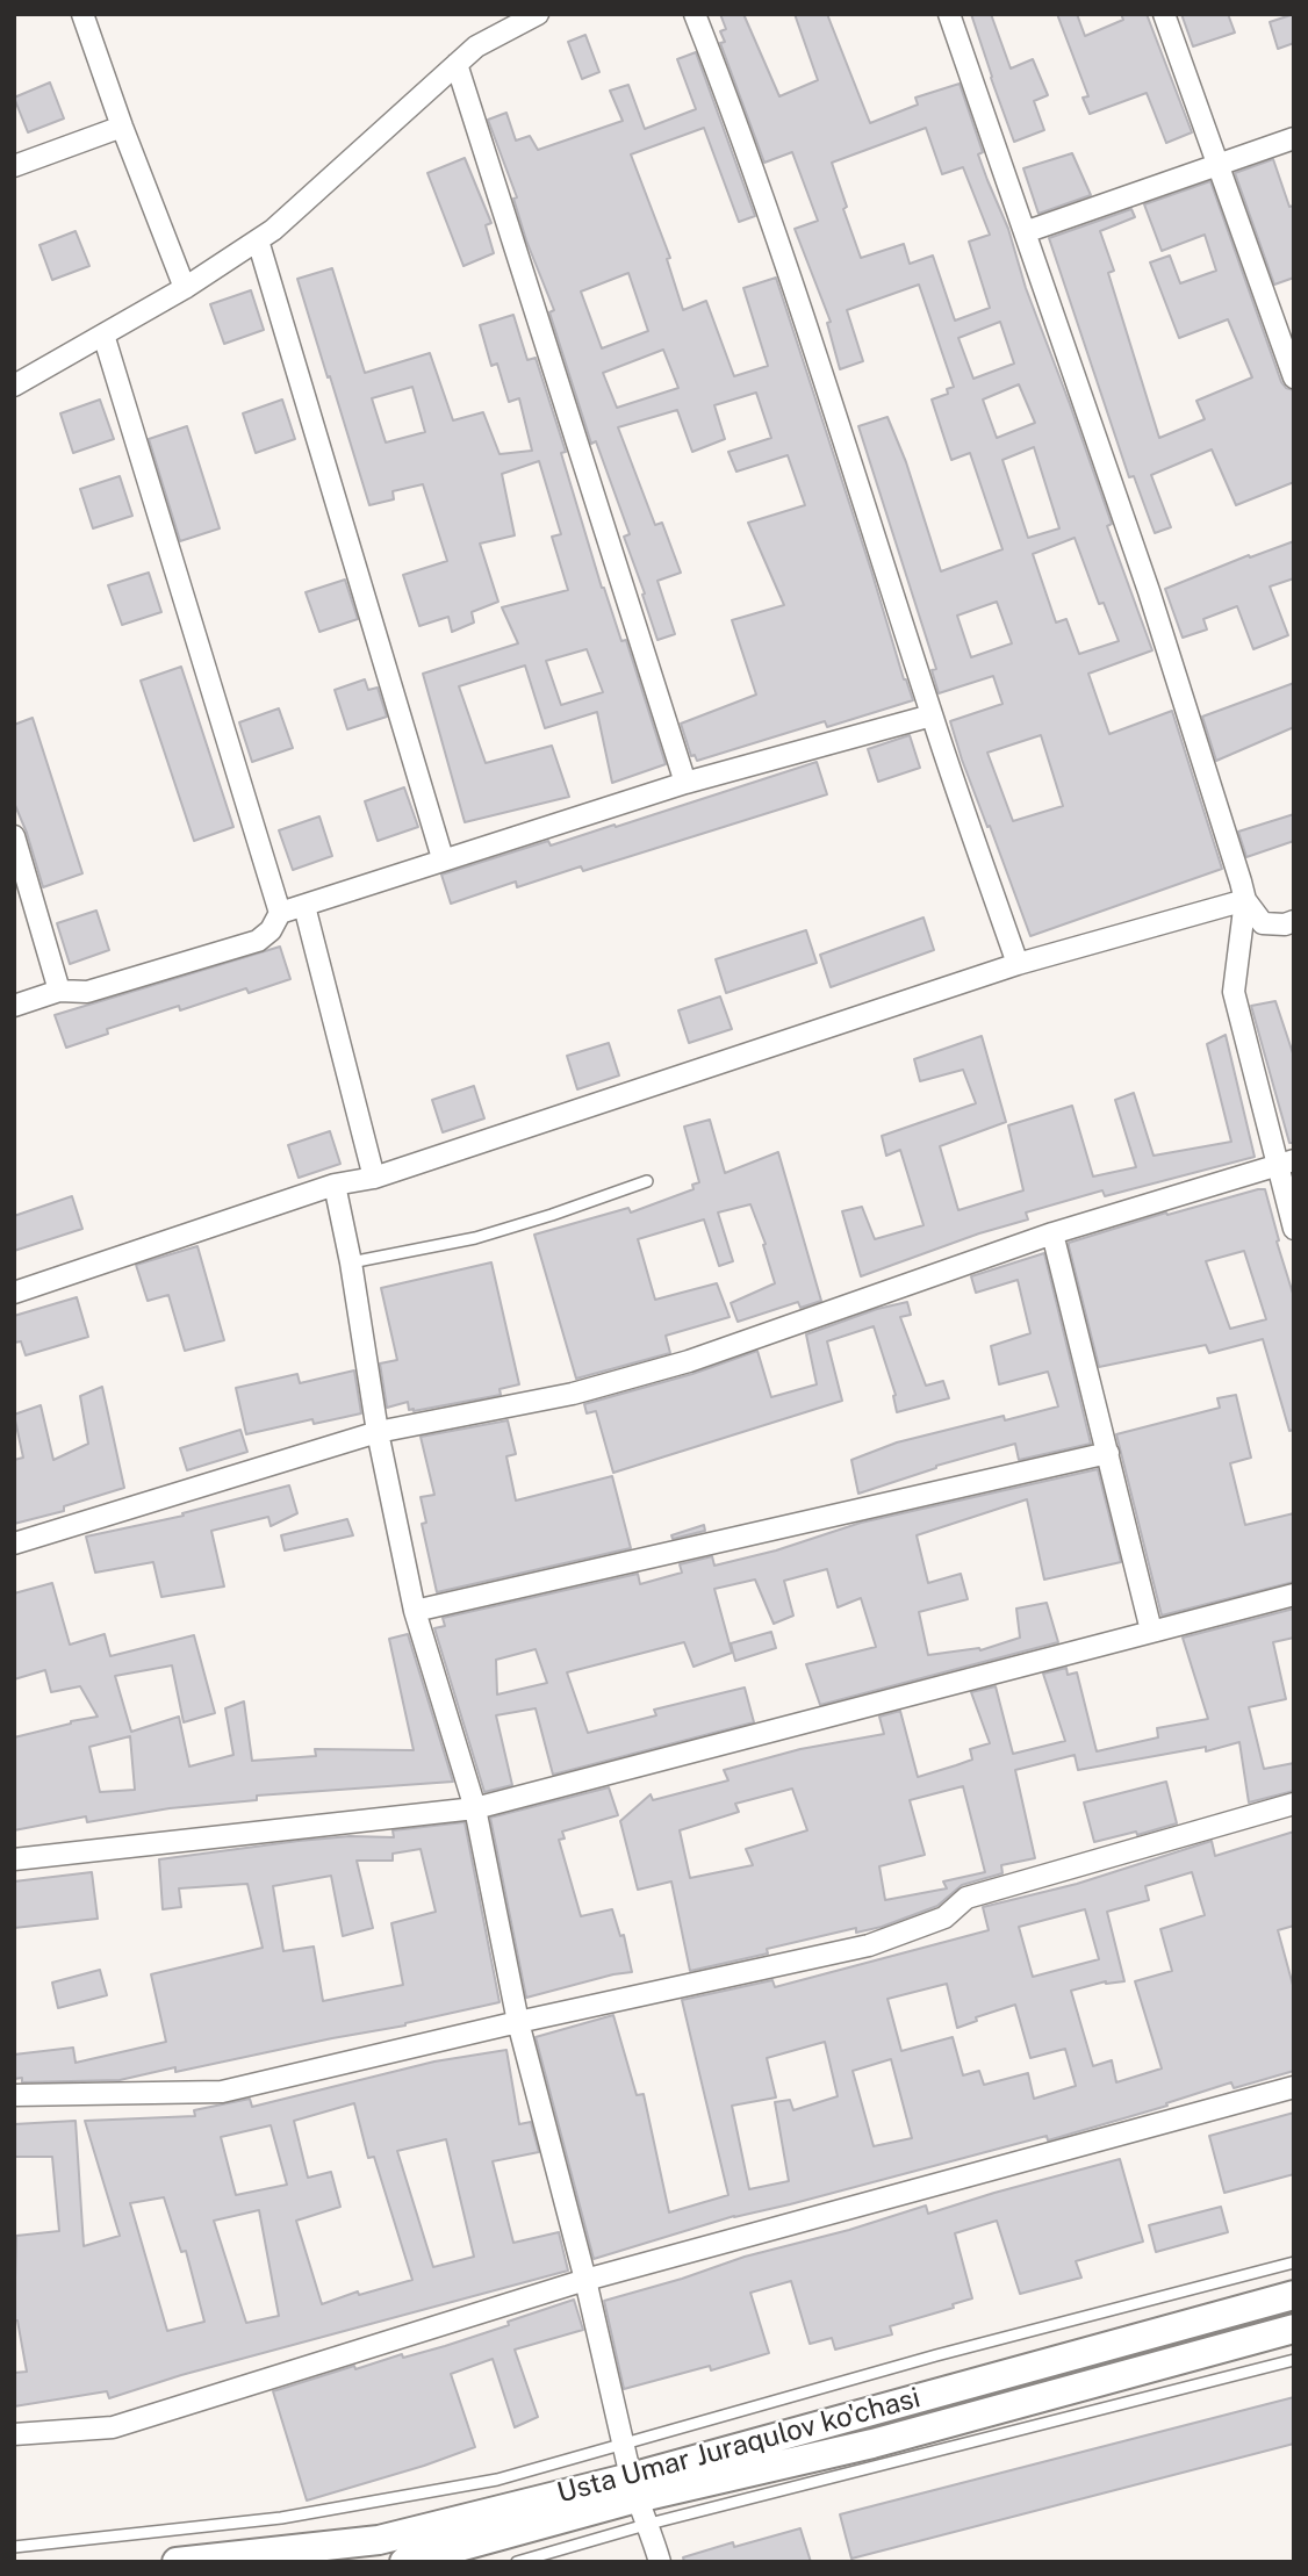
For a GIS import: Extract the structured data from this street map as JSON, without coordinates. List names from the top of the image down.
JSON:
{
  "streets": {
    "main road": ["Usta Umar Juraqulov ko'chasi"]
  }
}
